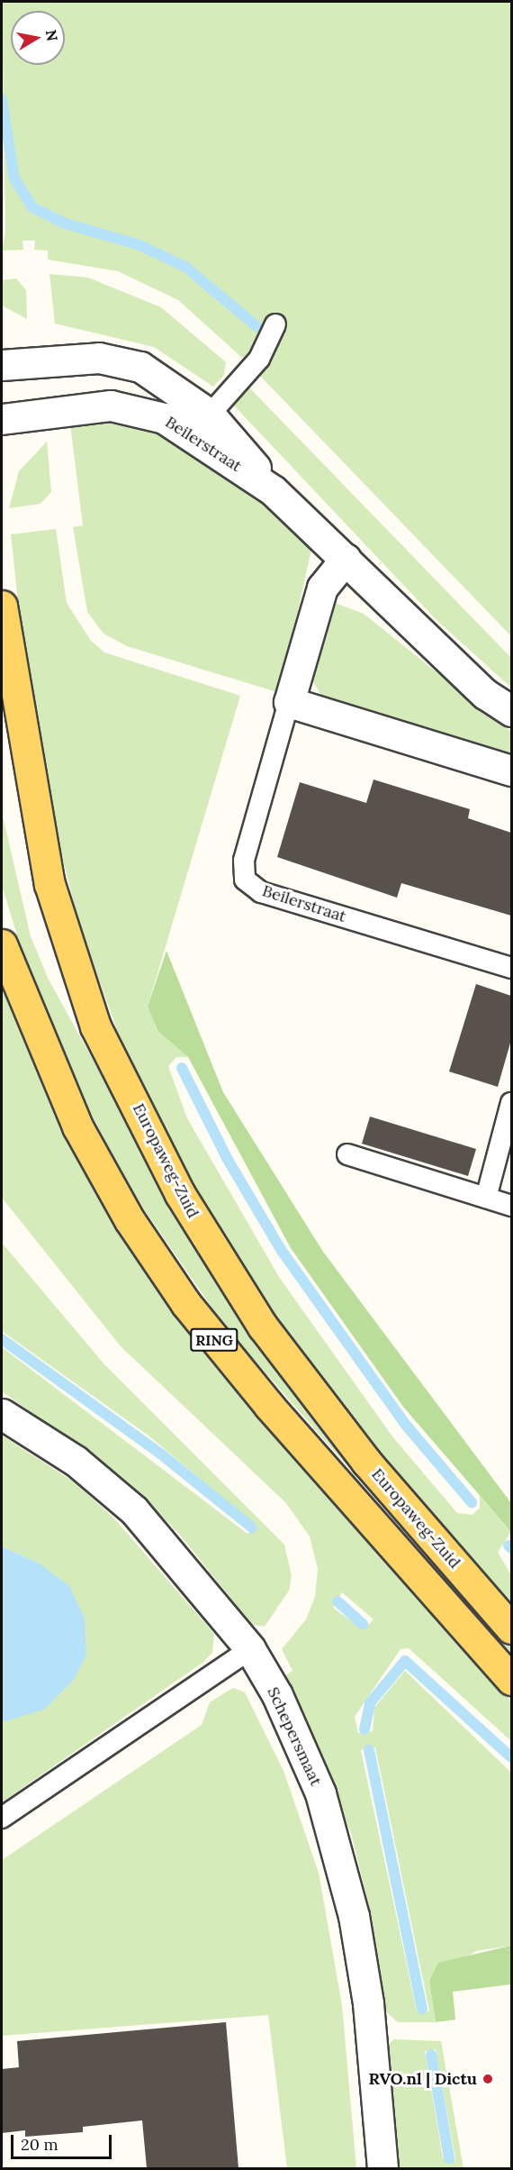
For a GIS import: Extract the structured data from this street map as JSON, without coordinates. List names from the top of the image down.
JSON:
{
  "streets": {
    "main road": ["Europaweg-Zuid", "RING"],
    "street": ["Beilerstraat", "Schepersmaat"]
  },
  "places": ["RVO.nl | Dictu"],
  "scale_bar": "20 m",
  "north": "right"
}
